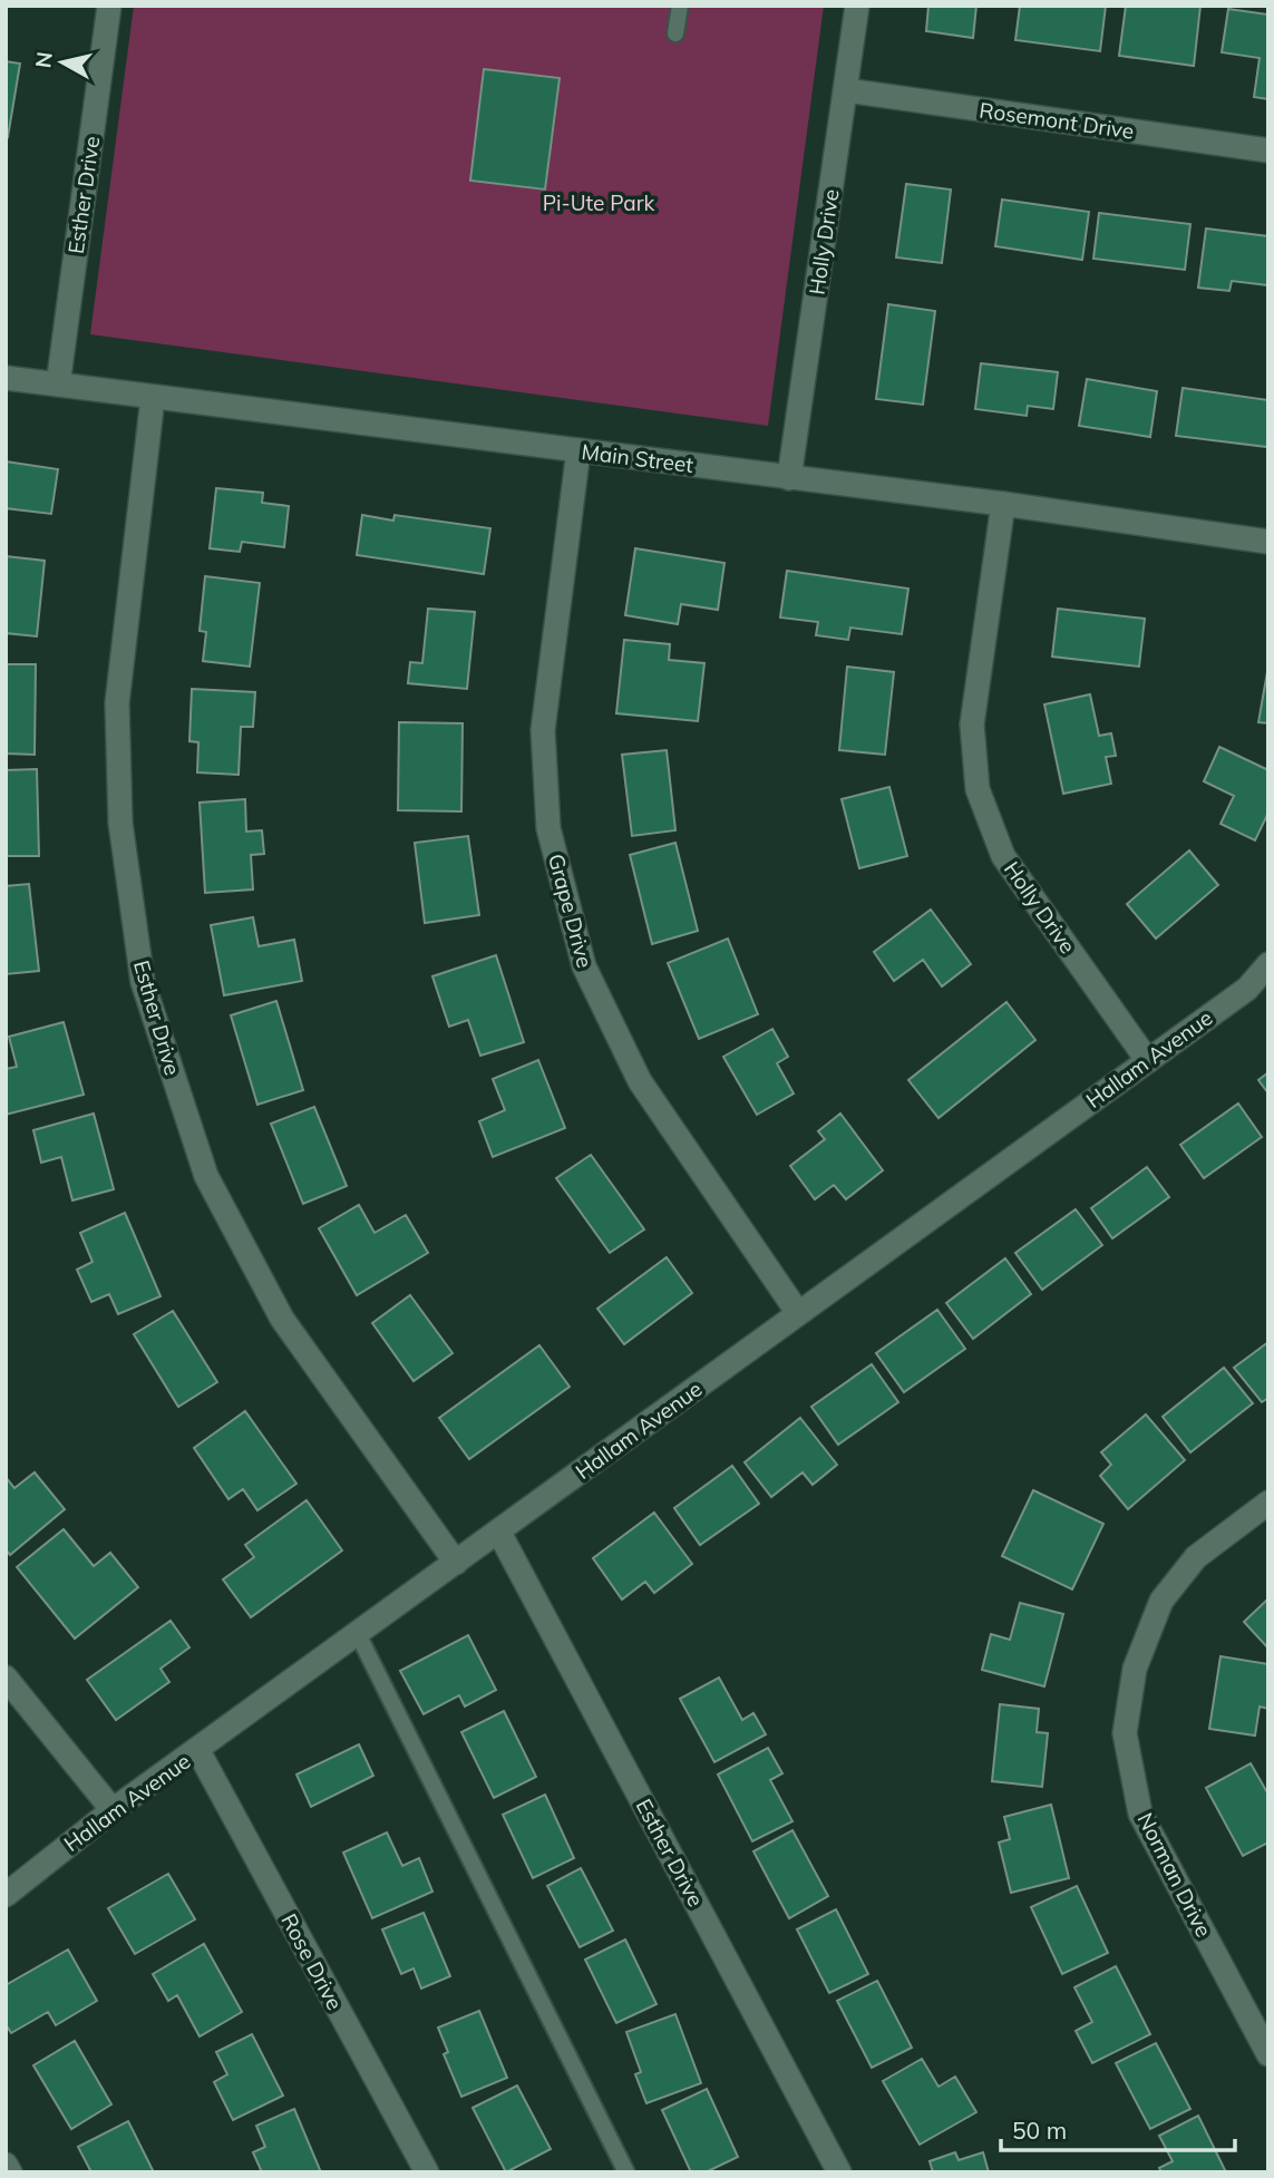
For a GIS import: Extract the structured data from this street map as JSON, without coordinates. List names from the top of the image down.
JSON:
{
  "streets": {
    "street": [
      "Rosemont Drive",
      "Esther Drive",
      "Holly Drive",
      "Main Street",
      "Grape Drive",
      "Hallam Avenue",
      "Norman Drive",
      "Rose Drive"
    ]
  },
  "crossings": [
    ["Rosemont Drive", "Holly Drive"],
    ["Esther Drive", "Main Street"],
    ["Esther Drive", "Hallam Avenue"],
    ["Holly Drive", "Main Street"],
    ["Holly Drive", "Hallam Avenue"],
    ["Main Street", "Grape Drive"],
    ["Grape Drive", "Hallam Avenue"],
    ["Hallam Avenue", "Rose Drive"]
  ],
  "parks": ["Pi-Ute Park"],
  "scale_bar": "50 m",
  "north": "left"
}
